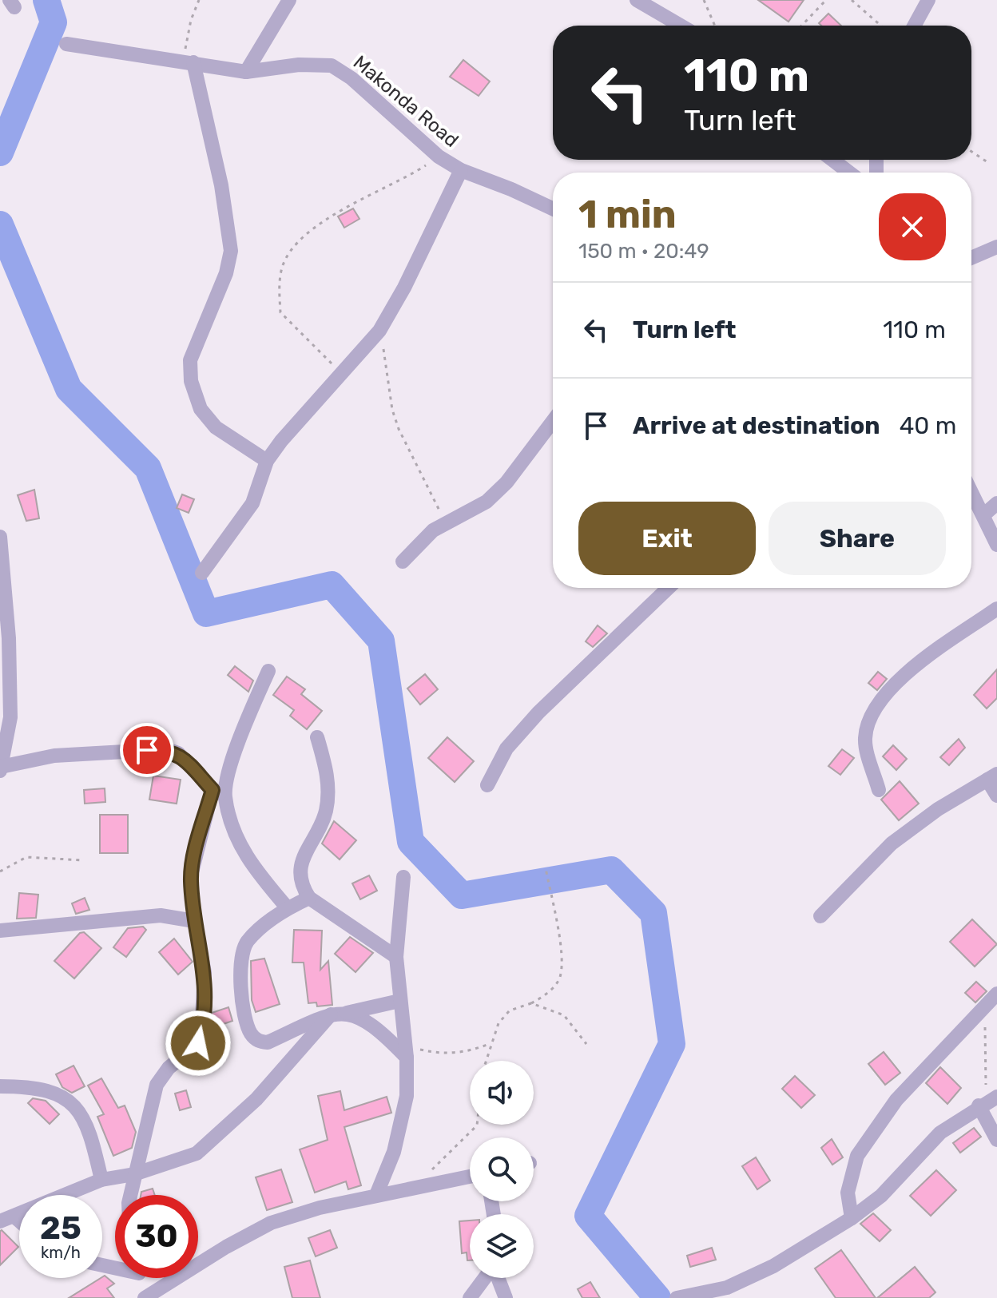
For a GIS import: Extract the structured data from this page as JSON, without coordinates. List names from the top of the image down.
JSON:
{
  "streets": {
    "street": ["Makonda Road"]
  },
  "page": {
    "turn": ["110 m", "Turn left"],
    "heading": ["1 min", "150 m · 20:49"],
    "list": [
      {
        "name": "Turn left",
        "value": "110 m"
      },
      {
        "name": "Arrive at destination",
        "value": "40 m"
      }
    ],
    "buttons": ["Exit", "Share"],
    "speed": "25 km/h",
    "limit": "30"
  }
}
